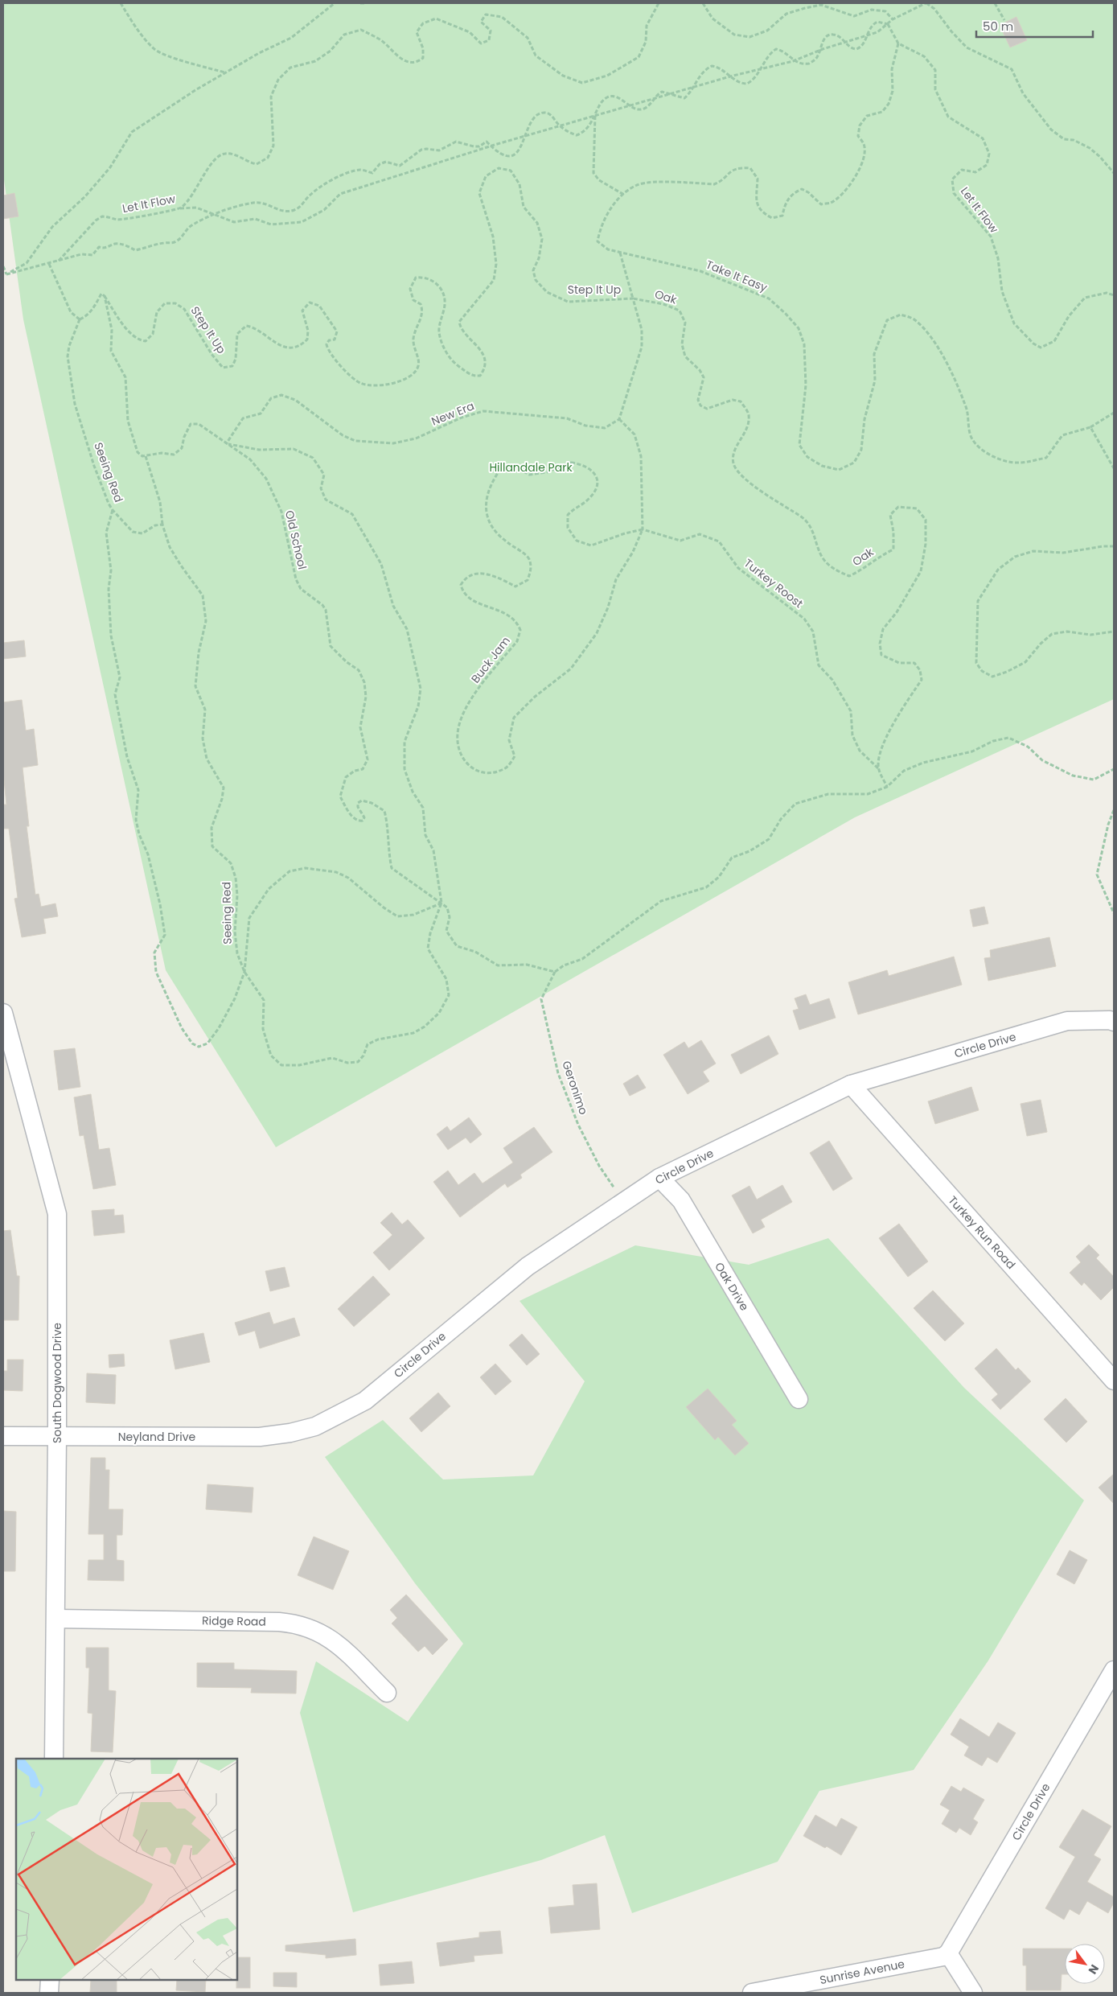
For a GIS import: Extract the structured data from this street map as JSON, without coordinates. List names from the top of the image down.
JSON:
{
  "streets": {
    "street": [
      "Circle Drive",
      "Turkey Run Road",
      "Oak Drive",
      "South Dogwood Drive",
      "Neyland Drive",
      "Ridge Road",
      "Sunrise Avenue"
    ],
    "path": [
      "Let It Flow",
      "Take It Easy",
      "Step It Up",
      "Oak",
      "New Era",
      "Seeing Red",
      "Old School",
      "Turkey Roost",
      "Buck Jam",
      "Geronimo"
    ]
  },
  "crossings": [
    ["Let It Flow", "Take It Easy"],
    ["Step It Up", "Oak"],
    ["Oak", "Turkey Roost"],
    ["New Era", "Old School"],
    ["Seeing Red", "Old School"],
    ["Turkey Roost", "Buck Jam"],
    ["Circle Drive", "Geronimo"],
    ["Circle Drive", "Turkey Run Road"],
    ["Circle Drive", "Oak Drive"],
    ["Circle Drive", "Neyland Drive"],
    ["Circle Drive", "Sunrise Avenue"],
    ["South Dogwood Drive", "Neyland Drive"],
    ["South Dogwood Drive", "Ridge Road"]
  ],
  "parks": ["Hillandale Park"],
  "scale_bar": "50 m",
  "north": "bottom right"
}
